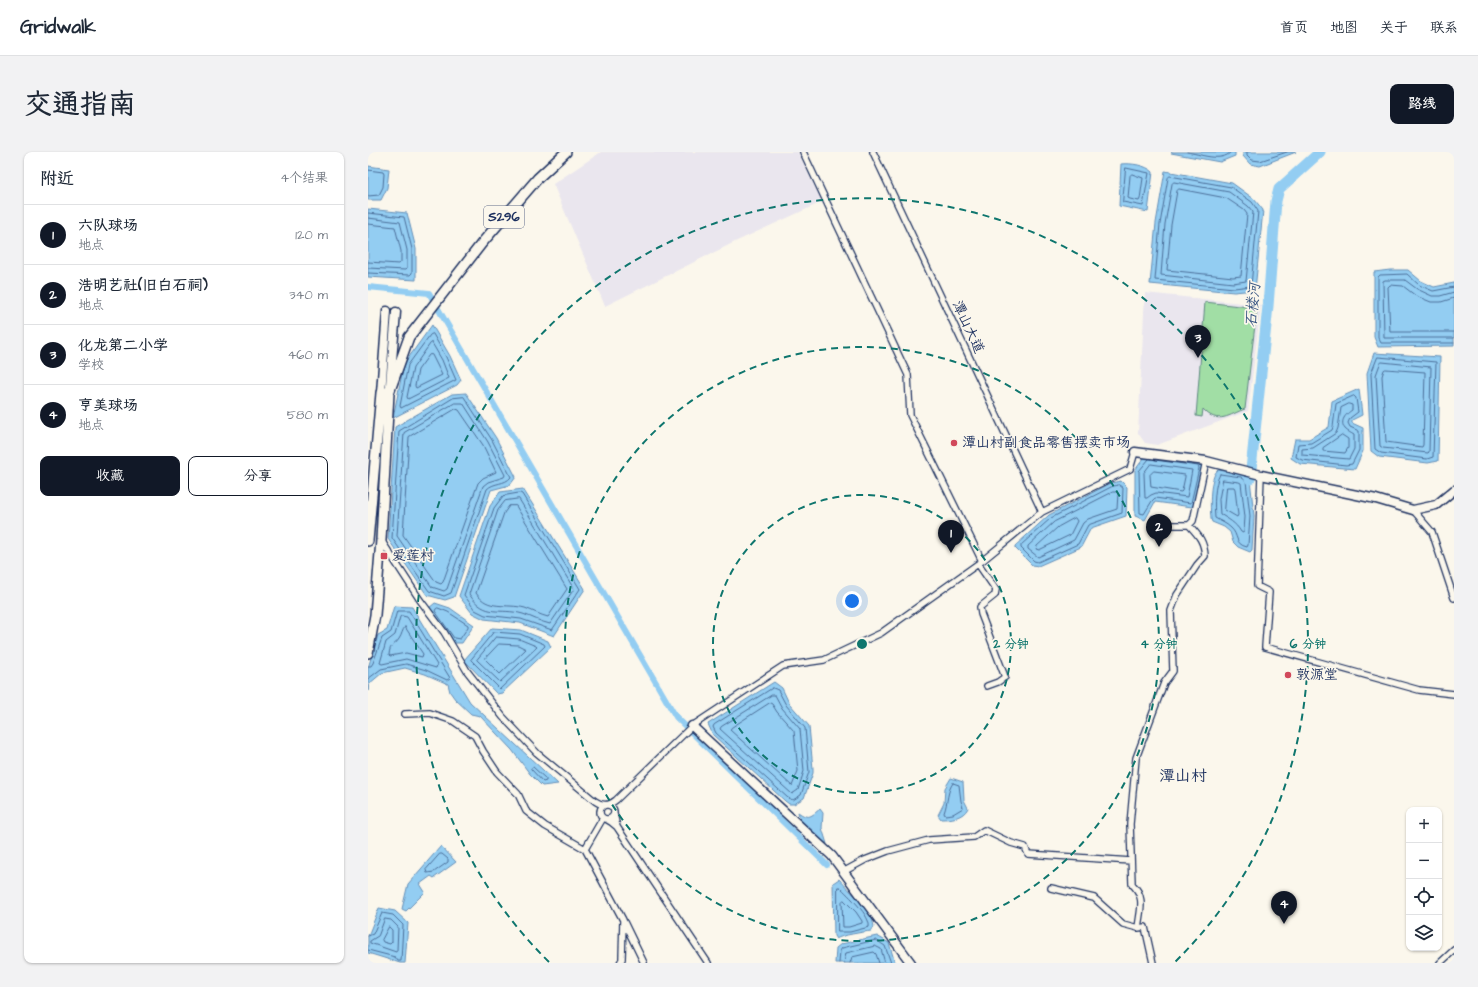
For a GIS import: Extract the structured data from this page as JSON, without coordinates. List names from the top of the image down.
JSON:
{
  "streets": {
    "main road": ["S296"],
    "street": ["潭山大道"]
  },
  "districts": ["潭山村"],
  "water": ["石楼河"],
  "places": {
    "other": ["潭山村副食品零售摆卖市场", "敦源堂"],
    "transit": ["爱莲村"]
  },
  "page": {
    "header": "Gridwalk",
    "nav": [
      "首页",
      "地图",
      "关于",
      "联系"
    ],
    "title": "交通指南",
    "buttons": [
      "路线",
      ["收藏", "分享"]
    ],
    "heading": ["附近", "4个结果"],
    "list": [
      {
        "mark": "1",
        "name": "六队球场",
        "note": "地点",
        "value": "120 m"
      },
      {
        "mark": "2",
        "name": "浩明艺社(旧白石祠)",
        "note": "地点",
        "value": "340 m"
      },
      {
        "mark": "3",
        "name": "化龙第二小学",
        "note": "学校",
        "value": "460 m"
      },
      {
        "mark": "4",
        "name": "亨美球场",
        "note": "地点",
        "value": "580 m"
      }
    ],
    "pins": [
      "3",
      "2",
      "1",
      "4"
    ],
    "map_buttons": ["+", "−"]
  },
  "rings": ["2 分钟", "4 分钟", "6 分钟"]
}
